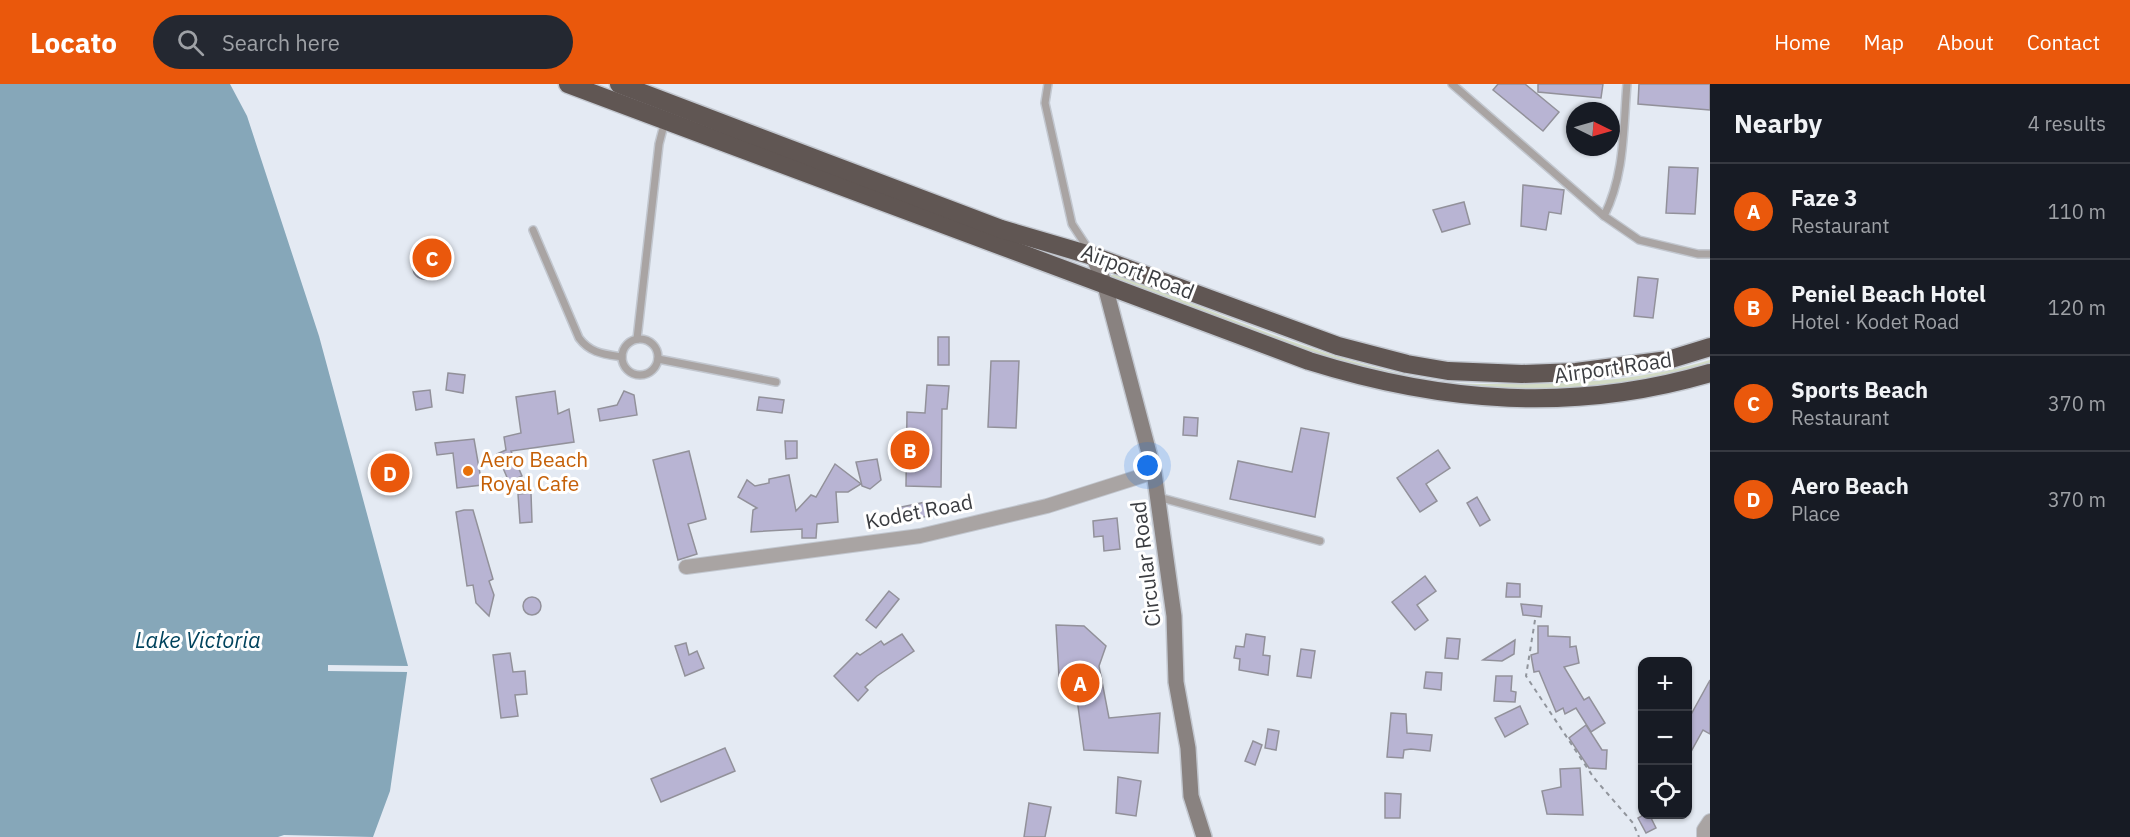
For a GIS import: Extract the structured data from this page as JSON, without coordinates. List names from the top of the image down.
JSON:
{
  "streets": {
    "highway": ["Airport Road"],
    "street": ["Kodet Road", "Circular Road"]
  },
  "crossings": [
    ["Airport Road", "Circular Road"],
    ["Kodet Road", "Circular Road"]
  ],
  "water": ["Lake Victoria"],
  "places": ["Aero Beach Royal Cafe"],
  "north": "right",
  "page": {
    "header": "Locato",
    "search": "Search here",
    "nav": [
      "Home",
      "Map",
      "About",
      "Contact"
    ],
    "heading": ["Nearby", "4 results"],
    "list": [
      {
        "mark": "A",
        "name": "Faze 3",
        "note": "Restaurant",
        "value": "110 m"
      },
      {
        "mark": "B",
        "name": "Peniel Beach Hotel",
        "note": "Hotel · Kodet Road",
        "value": "120 m"
      },
      {
        "mark": "C",
        "name": "Sports Beach",
        "note": "Restaurant",
        "value": "370 m"
      },
      {
        "mark": "D",
        "name": "Aero Beach",
        "note": "Place",
        "value": "370 m"
      }
    ],
    "pins": [
      "C",
      "B",
      "D",
      "A"
    ],
    "map_buttons": ["+", "−"]
  }
}
